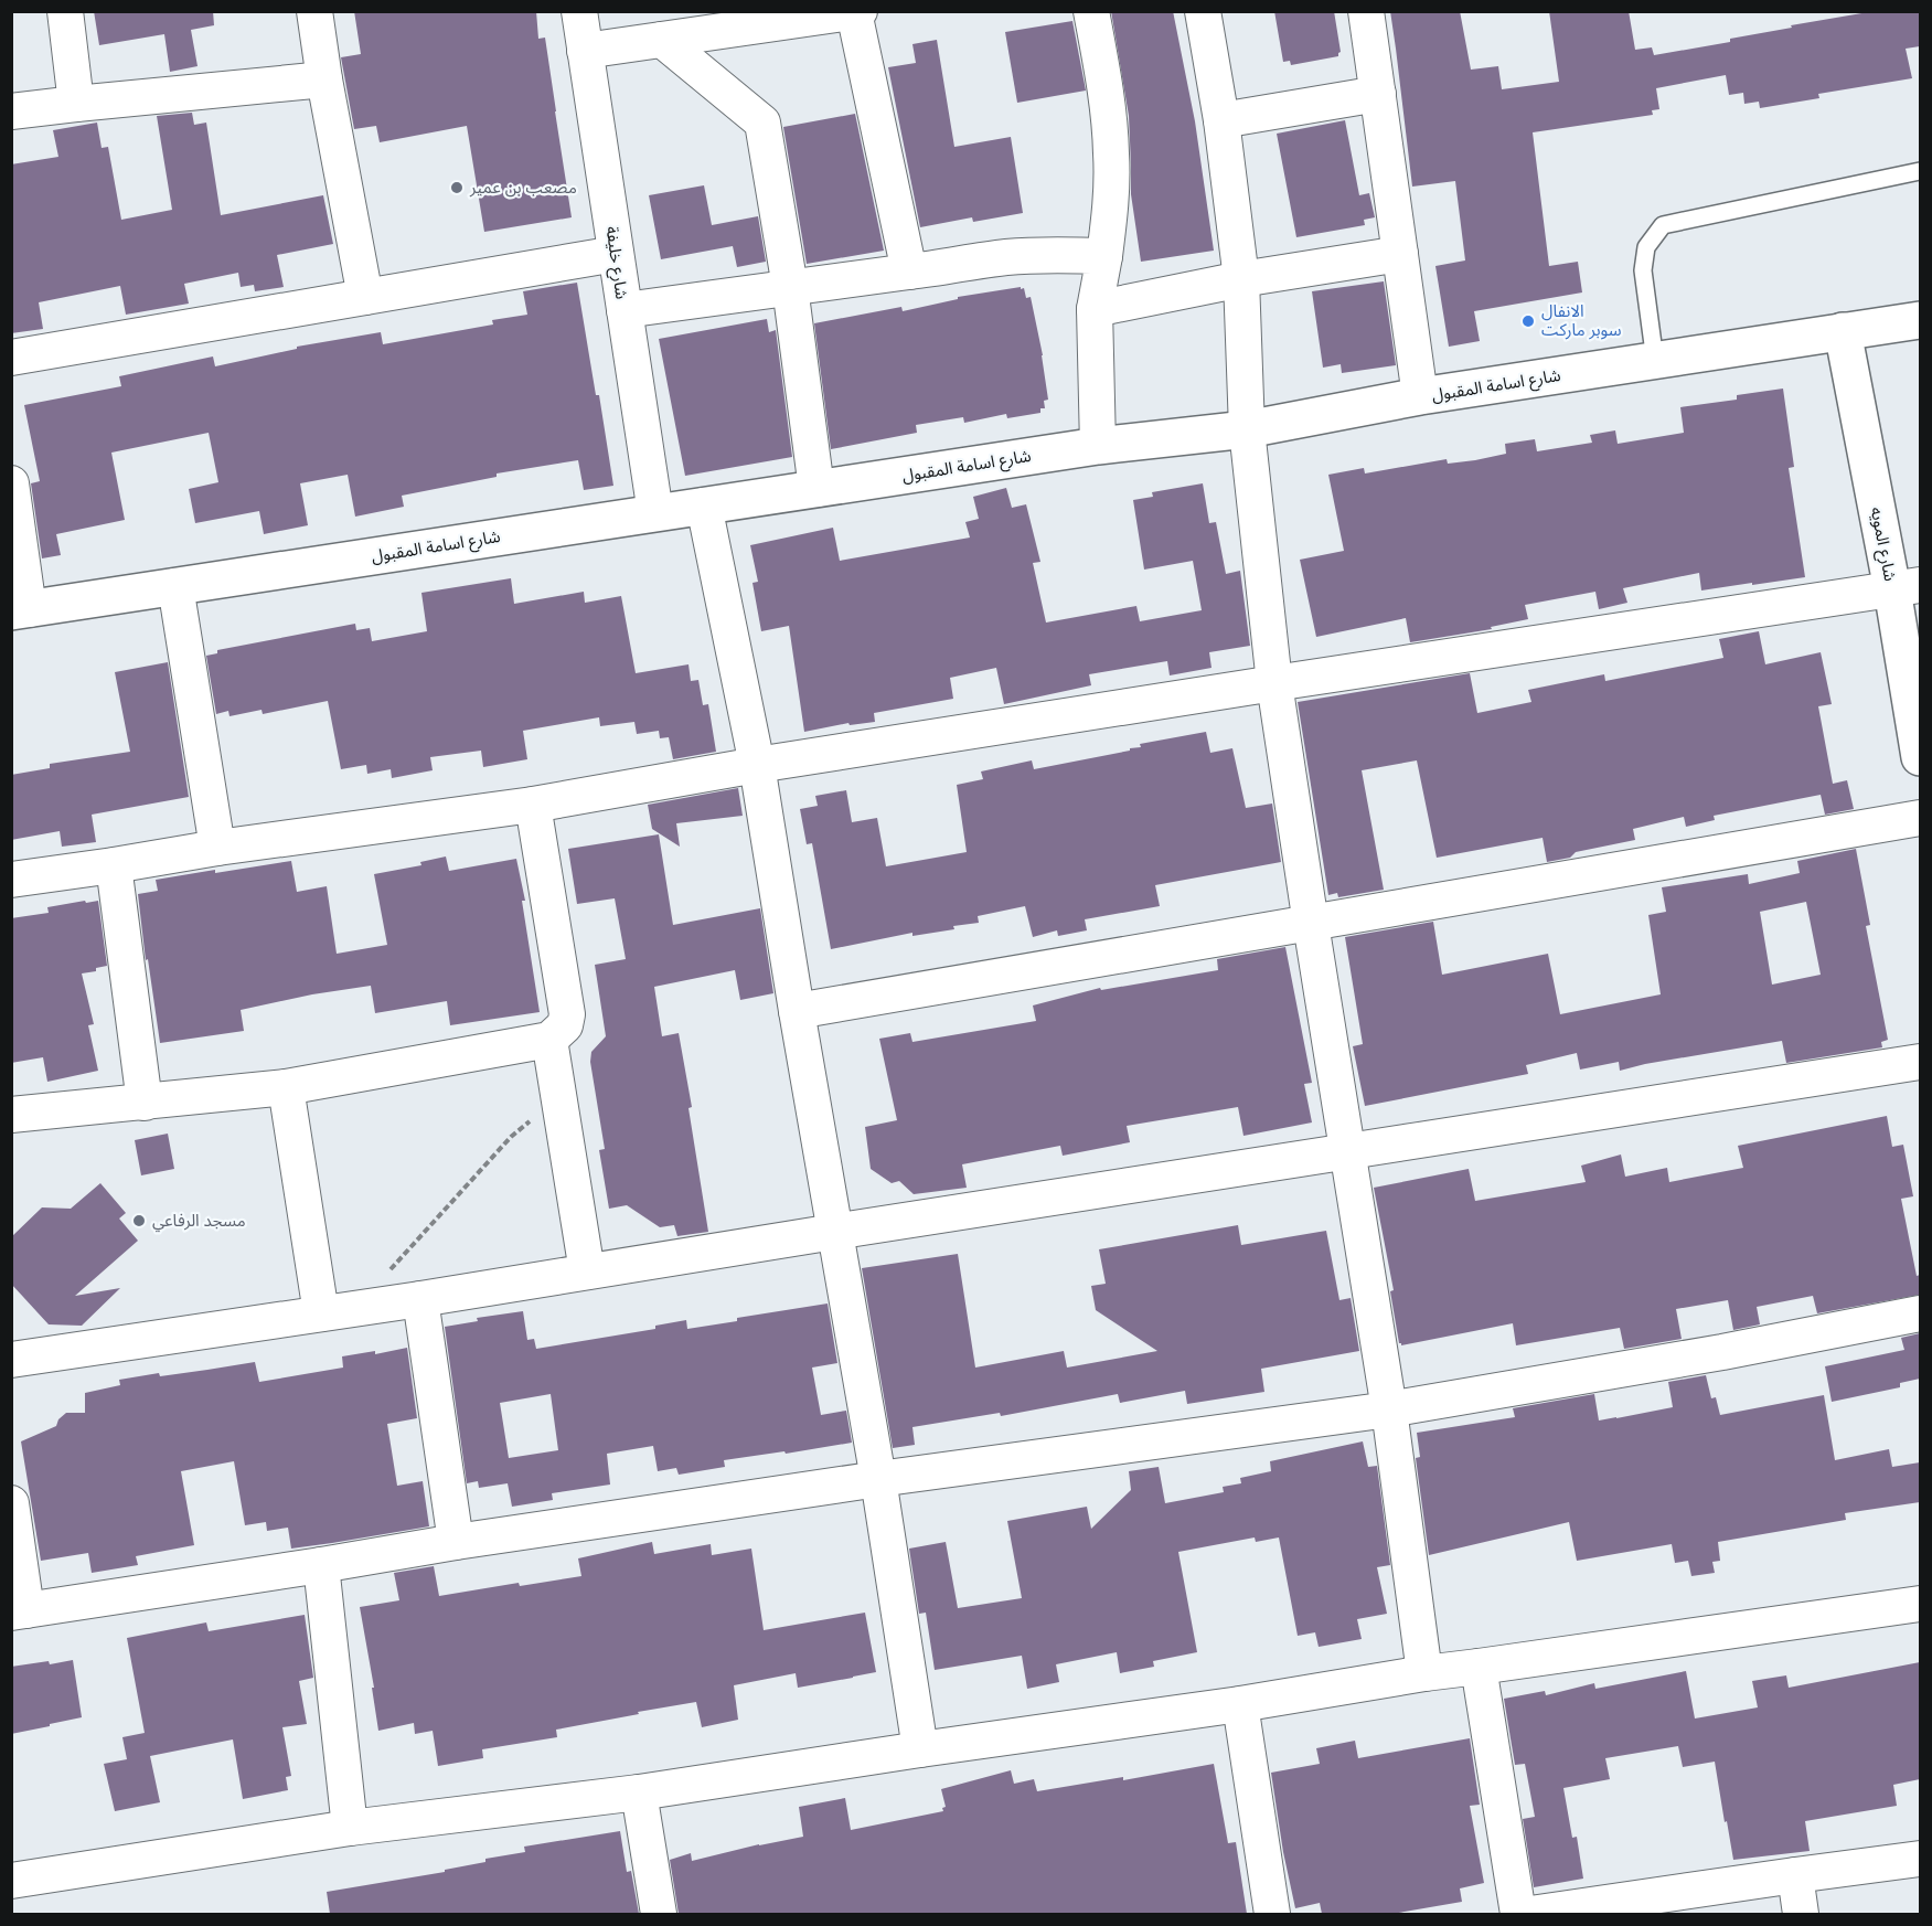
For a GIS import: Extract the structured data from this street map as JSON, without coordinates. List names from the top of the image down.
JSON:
{
  "streets": {
    "street": ["شارع خليفة", "شارع اسامة المقبول", "شارع المويه"]
  },
  "crossings": [
    ["شارع خليفة", "شارع اسامة المقبول"],
    ["شارع اسامة المقبول", "شارع المويه"]
  ],
  "places": ["مصعب بن عمير", "الانفال سوبر ماركت", "مسجد الرفاعي"]
}
